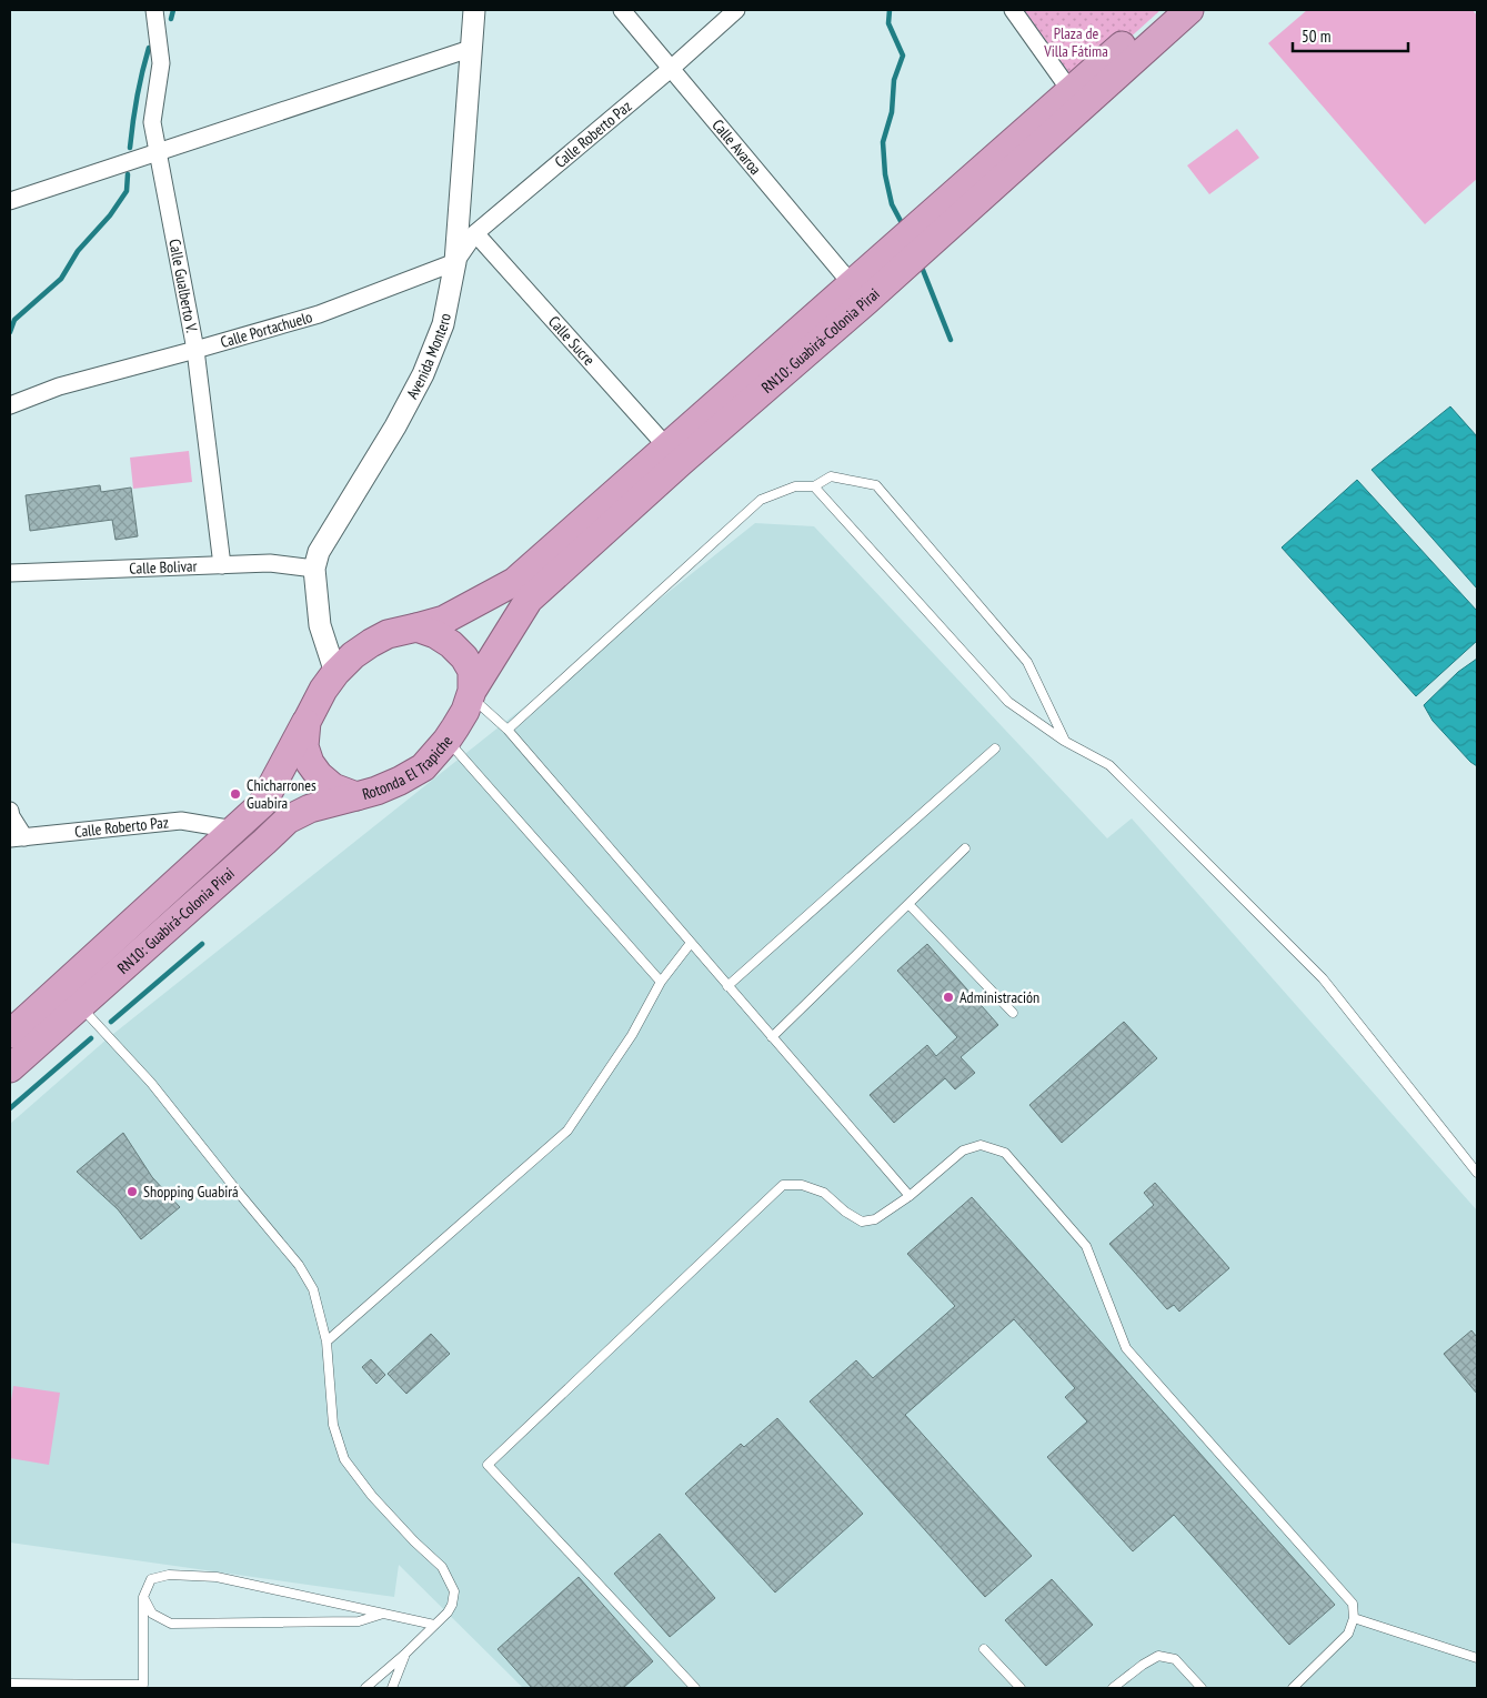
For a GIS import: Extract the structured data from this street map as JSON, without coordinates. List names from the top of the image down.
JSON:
{
  "streets": {
    "highway": ["RN10: Guabirá-Colonia Pirai", "Rotonda El Trapiche"],
    "street": [
      "Calle Roberto Paz",
      "Calle Avaroa",
      "Calle Gualberto V.",
      "Calle Portachuelo",
      "Calle Sucre",
      "Avenida Montero",
      "Calle Bolivar"
    ]
  },
  "crossings": [
    ["Calle Roberto Paz", "Calle Avaroa"],
    ["Calle Roberto Paz", "Calle Portachuelo"],
    ["Calle Roberto Paz", "Calle Sucre"],
    ["Calle Roberto Paz", "RN10: Guabirá-Colonia Pirai"],
    ["Calle Roberto Paz", "Avenida Montero"],
    ["Calle Avaroa", "RN10: Guabirá-Colonia Pirai"],
    ["Calle Gualberto V.", "Calle Portachuelo"],
    ["Calle Gualberto V.", "Calle Bolivar"],
    ["Calle Portachuelo", "Avenida Montero"],
    ["Calle Sucre", "RN10: Guabirá-Colonia Pirai"],
    ["RN10: Guabirá-Colonia Pirai", "Avenida Montero"],
    ["RN10: Guabirá-Colonia Pirai", "Rotonda El Trapiche"],
    ["Avenida Montero", "Calle Bolivar"],
    ["Avenida Montero", "Rotonda El Trapiche"]
  ],
  "parks": ["Plaza de Villa Fátima"],
  "places": ["Chicharrones Guabira", "Administración", "Shopping Guabirá"],
  "scale_bar": "50 m"
}
